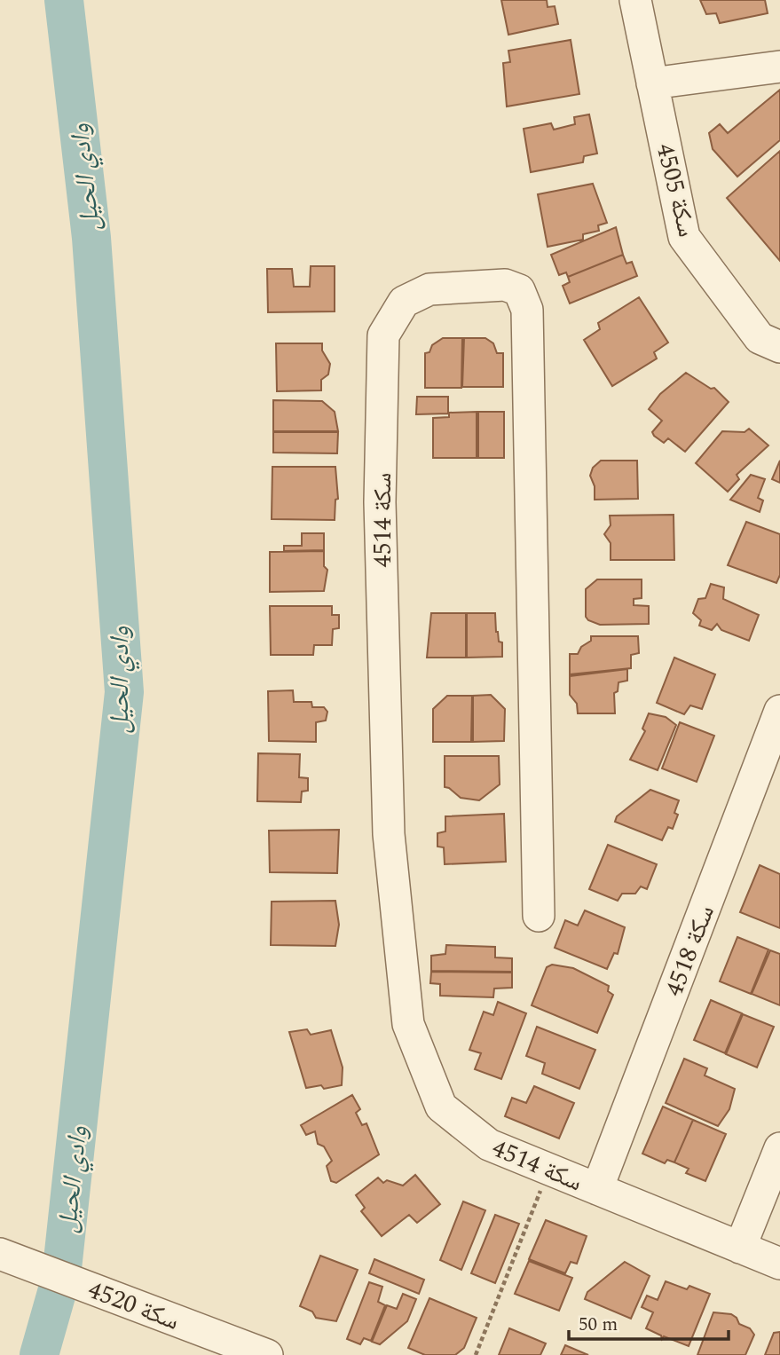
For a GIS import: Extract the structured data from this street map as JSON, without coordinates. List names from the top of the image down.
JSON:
{
  "streets": {
    "street": [
      "سكة 4505",
      "سكة 4514",
      "سكة 4518",
      "سكة 4520"
    ]
  },
  "crossings": [
    ["سكة 4514", "سكة 4518"]
  ],
  "water": ["وادي الحيل"],
  "scale_bar": "50 m"
}
